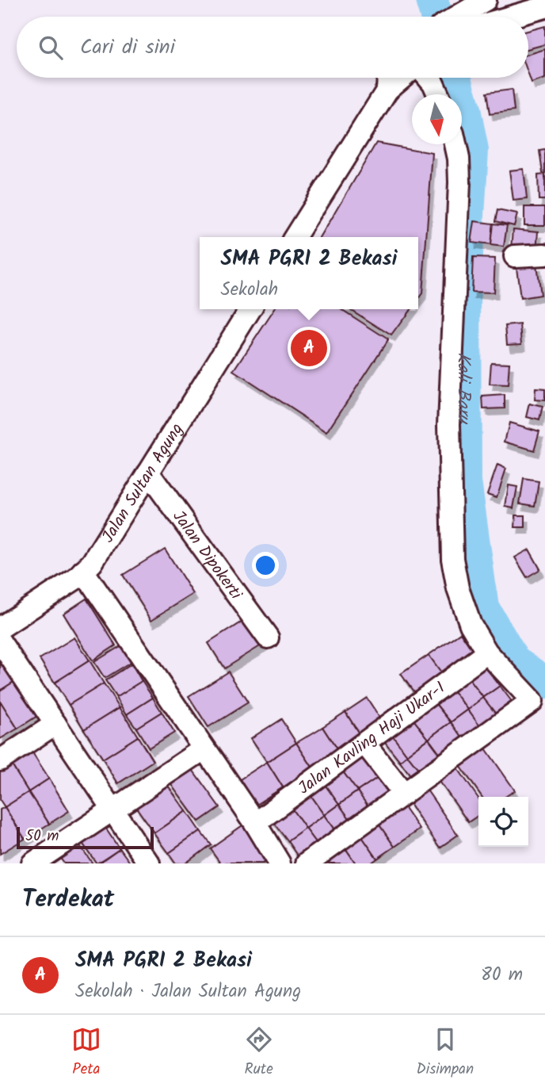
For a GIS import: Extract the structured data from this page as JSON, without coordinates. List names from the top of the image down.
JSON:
{
  "streets": {
    "street": ["Jalan Sultan Agung", "Jalan Dipokerti", "Jalan Kavling Haji Ukar-I"]
  },
  "crossings": [
    ["Jalan Sultan Agung", "Jalan Dipokerti"]
  ],
  "water": ["Kali Baru"],
  "scale_bar": "50 m",
  "north": "bottom",
  "page": {
    "search": "Cari di sini",
    "popup": ["SMA PGRI 2 Bekasi", "Sekolah"],
    "pins": "A",
    "scale": "50 m",
    "heading": "Terdekat",
    "list": [
      {
        "mark": "A",
        "name": "SMA PGRI 2 Bekasi",
        "note": "Sekolah · Jalan Sultan Agung",
        "value": "80 m"
      }
    ],
    "nav": ["Peta", "Rute", "Disimpan"]
  }
}
